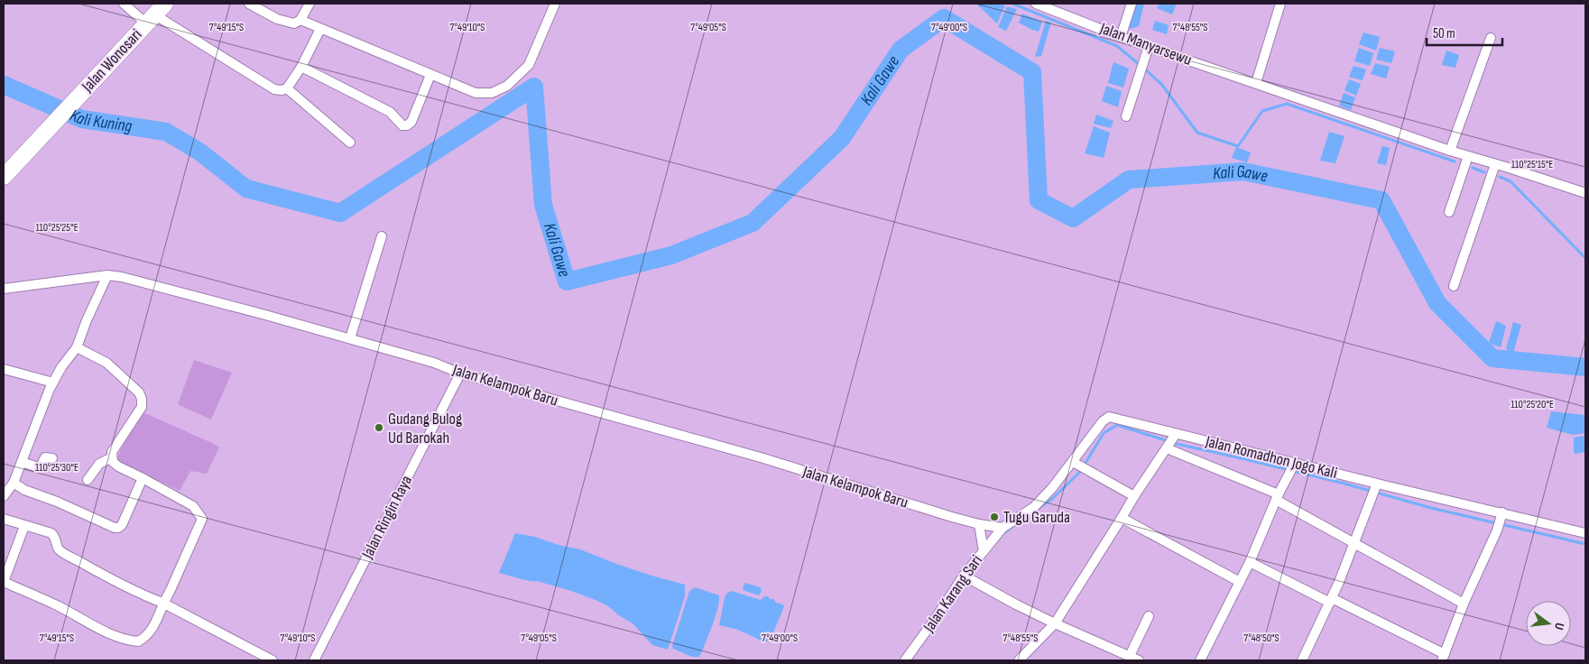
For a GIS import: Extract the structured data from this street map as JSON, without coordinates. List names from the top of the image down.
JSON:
{
  "streets": {
    "highway": ["Jalan Wonosari"],
    "street": [
      "Jalan Manyarsewu",
      "Jalan Kelampok Baru",
      "Jalan Romadhon Jogo Kali",
      "Jalan Ringin Raya",
      "Jalan Karang Sari"
    ]
  },
  "crossings": [
    ["Jalan Kelampok Baru", "Jalan Romadhon Jogo Kali"],
    ["Jalan Kelampok Baru", "Jalan Ringin Raya"],
    ["Jalan Kelampok Baru", "Jalan Karang Sari"],
    ["Jalan Romadhon Jogo Kali", "Jalan Karang Sari"]
  ],
  "water": ["Kali Gawe", "Kali Kuning"],
  "places": ["Gudang Bulog Ud Barokah", "Tugu Garuda"],
  "scale_bar": "50 m",
  "north": "right",
  "coordinates": [
    "7°49'15\"S",
    "7°49'10\"S",
    "7°49'05\"S",
    "7°49'00\"S",
    "7°48'55\"S",
    "110°25'15\"E",
    "110°25'25\"E",
    "110°25'20\"E",
    "110°25'30\"E",
    "7°48'50\"S"
  ]
}
